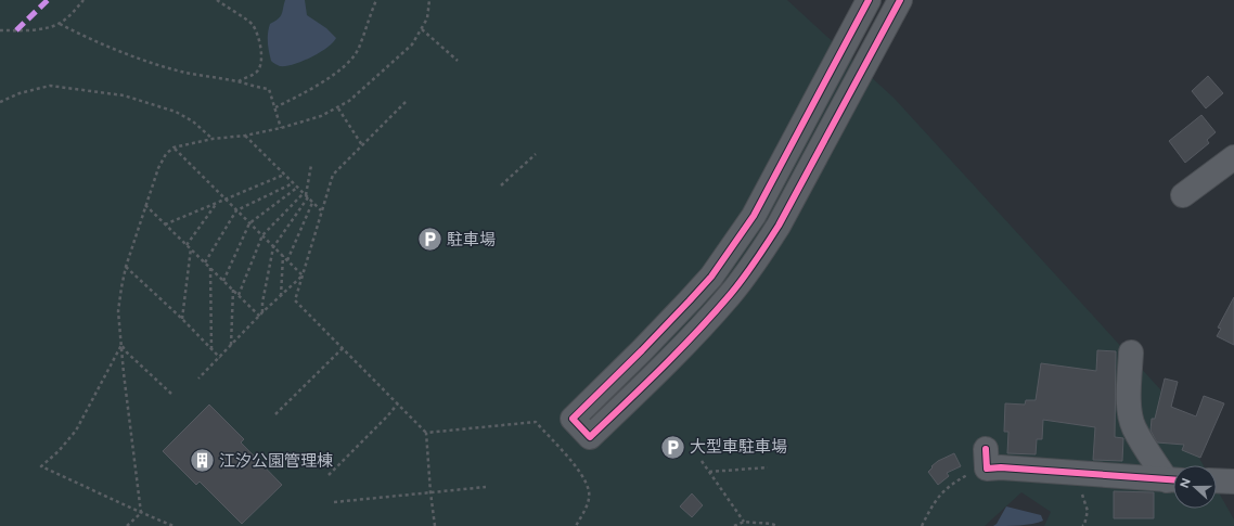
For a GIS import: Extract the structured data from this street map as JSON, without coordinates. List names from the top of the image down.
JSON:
{
  "places": {
    "parking": ["駐車場", "大型車駐車場"],
    "building": ["江汐公園管理棟"]
  },
  "north": "left"
}
